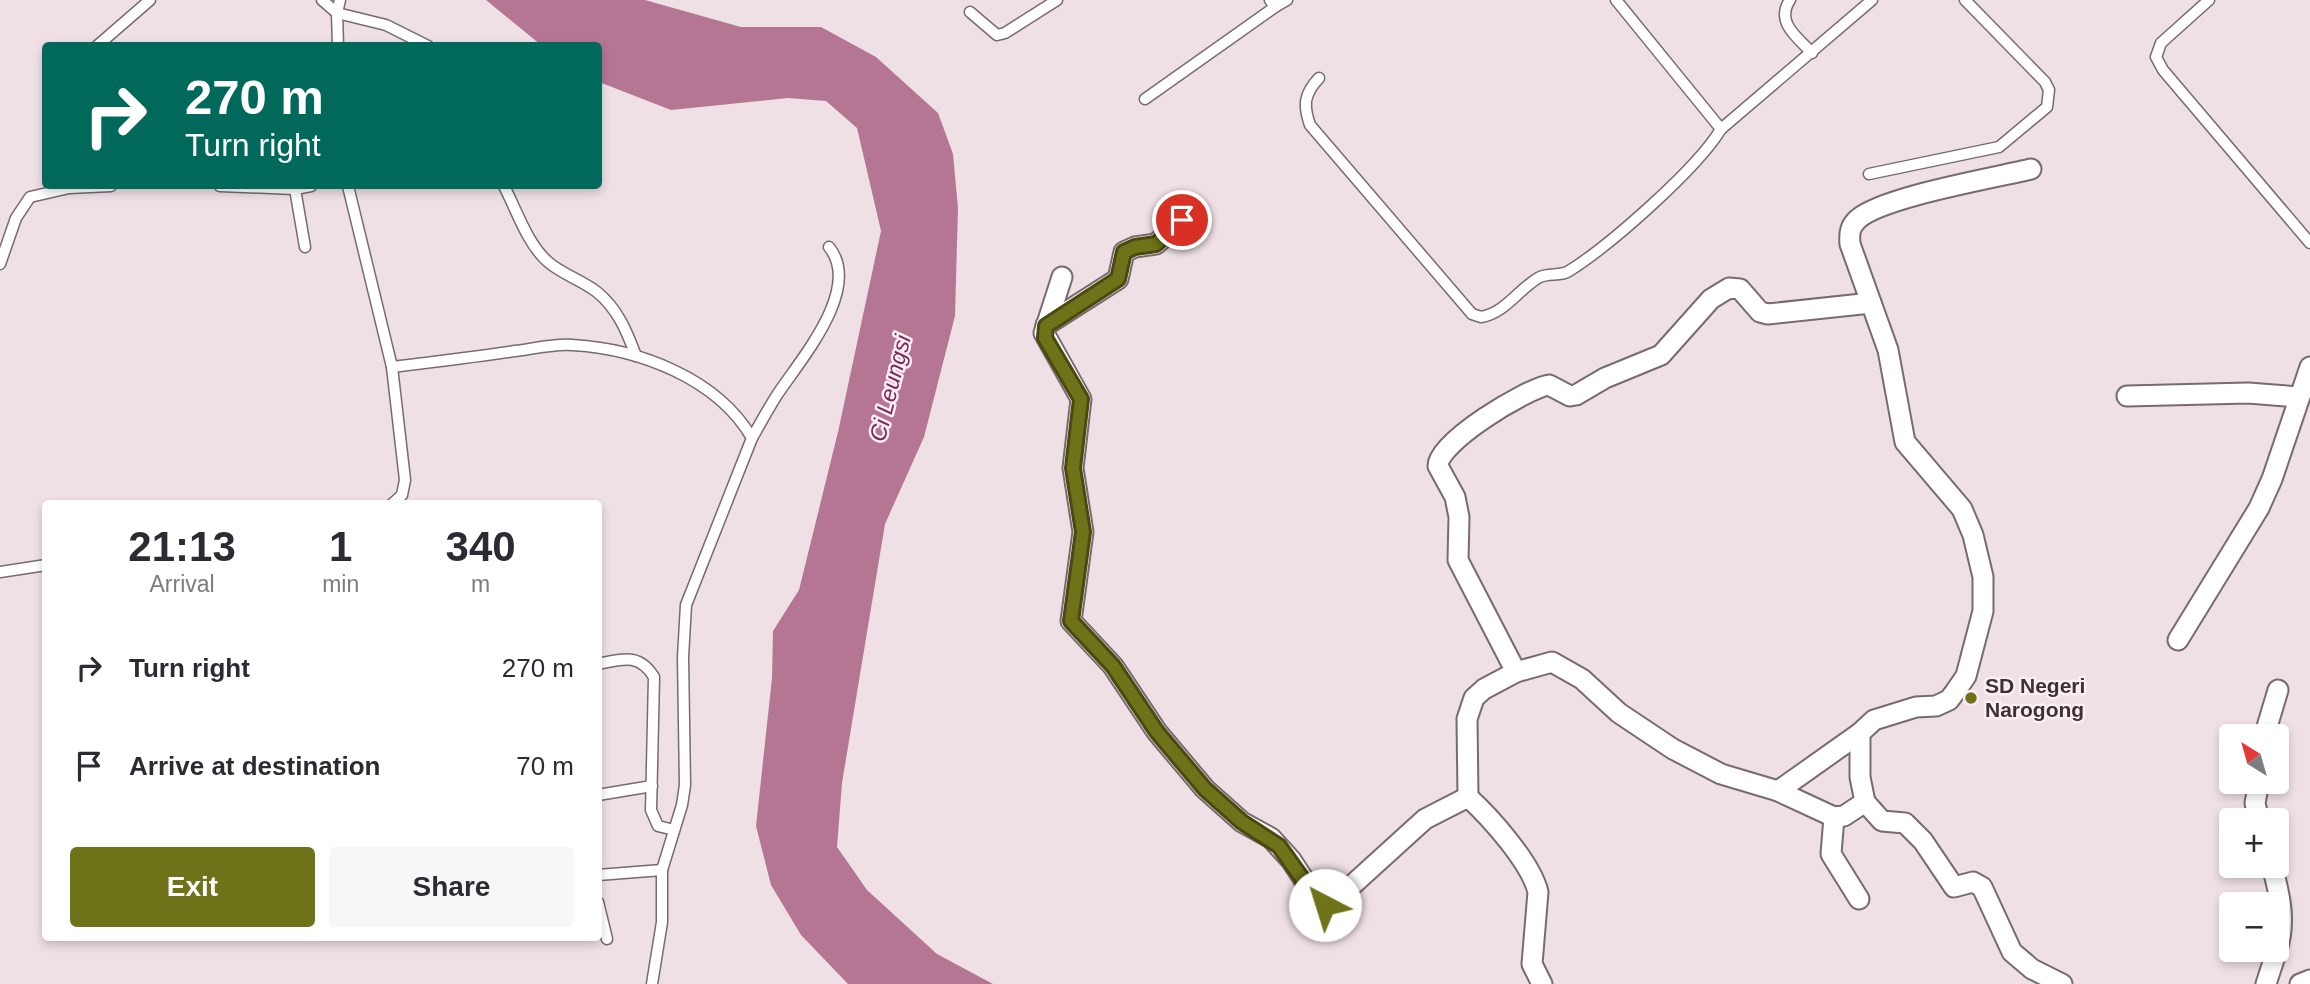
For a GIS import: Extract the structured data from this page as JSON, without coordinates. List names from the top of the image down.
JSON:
{
  "water": ["Ci Leungsi"],
  "places": ["SD Negeri Narogong"],
  "north": "top left",
  "page": {
    "turn": ["270 m", "Turn right"],
    "eta": [
      "21:13",
      "Arrival",
      "1",
      "min",
      "340",
      "m"
    ],
    "list": [
      {
        "name": "Turn right",
        "value": "270 m"
      },
      {
        "name": "Arrive at destination",
        "value": "70 m"
      }
    ],
    "map_buttons": ["+", "−"],
    "buttons": ["Exit", "Share"]
  }
}
